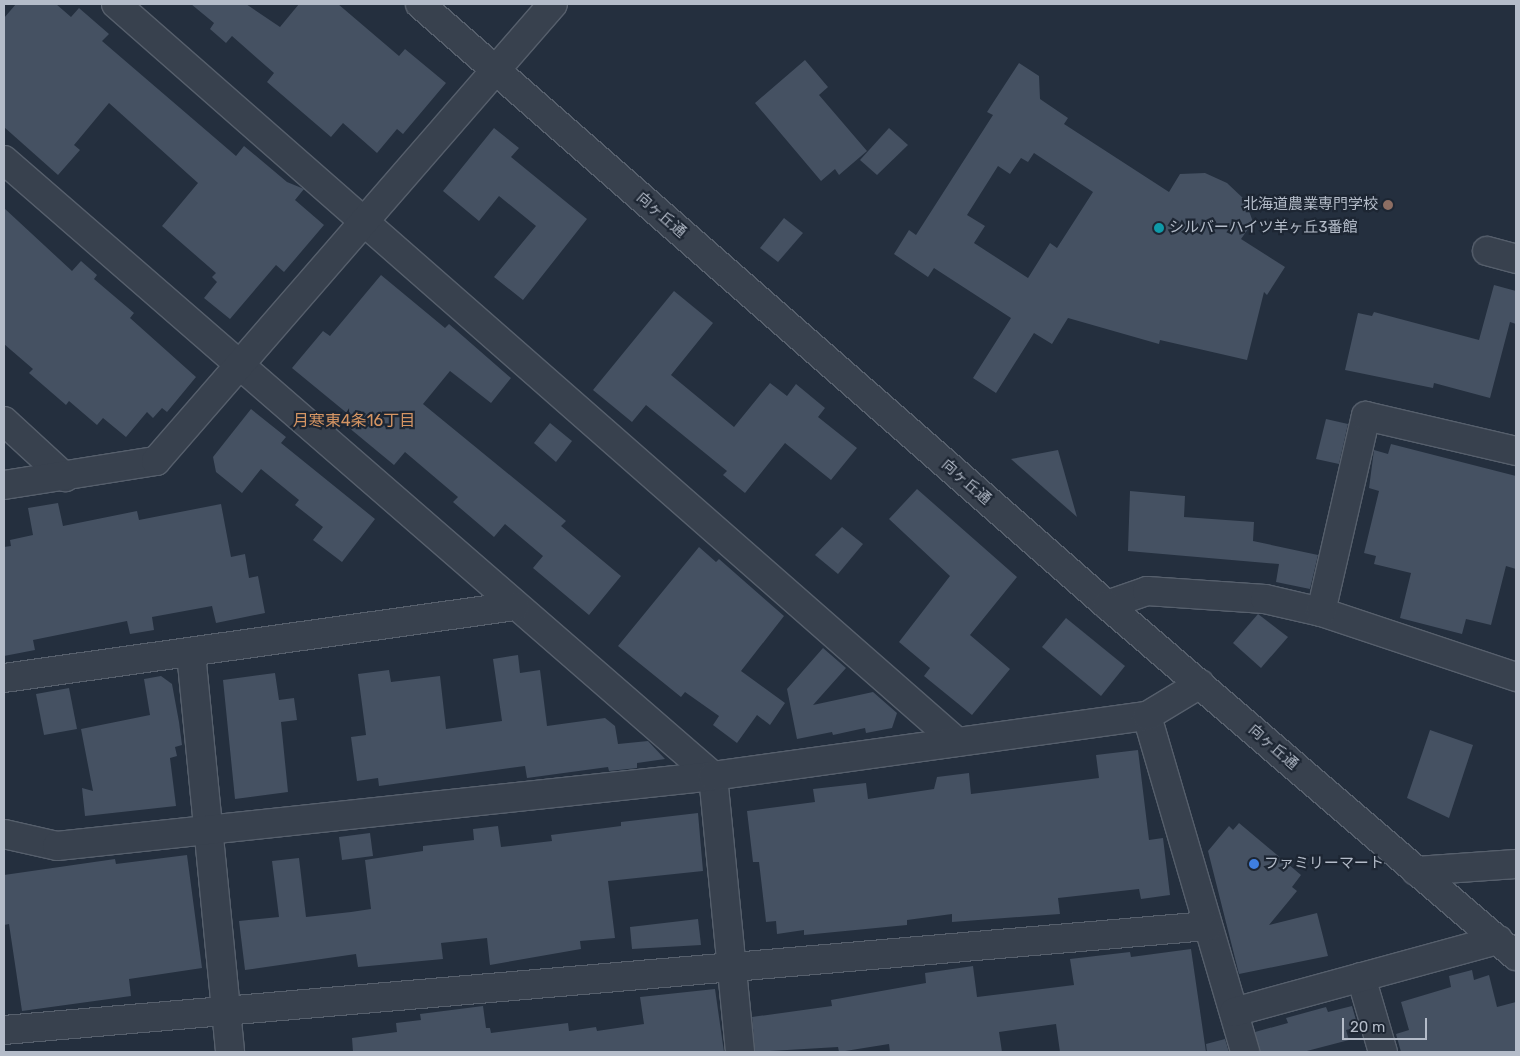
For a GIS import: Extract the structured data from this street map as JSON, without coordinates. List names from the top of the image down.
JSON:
{
  "streets": {
    "street": ["向ヶ丘通"]
  },
  "districts": ["月寒東4条16丁目"],
  "places": ["北海道農業専門学校", "シルバーハイツ羊ヶ丘3番館", "ファミリーマート"],
  "scale_bar": "20 m"
}
